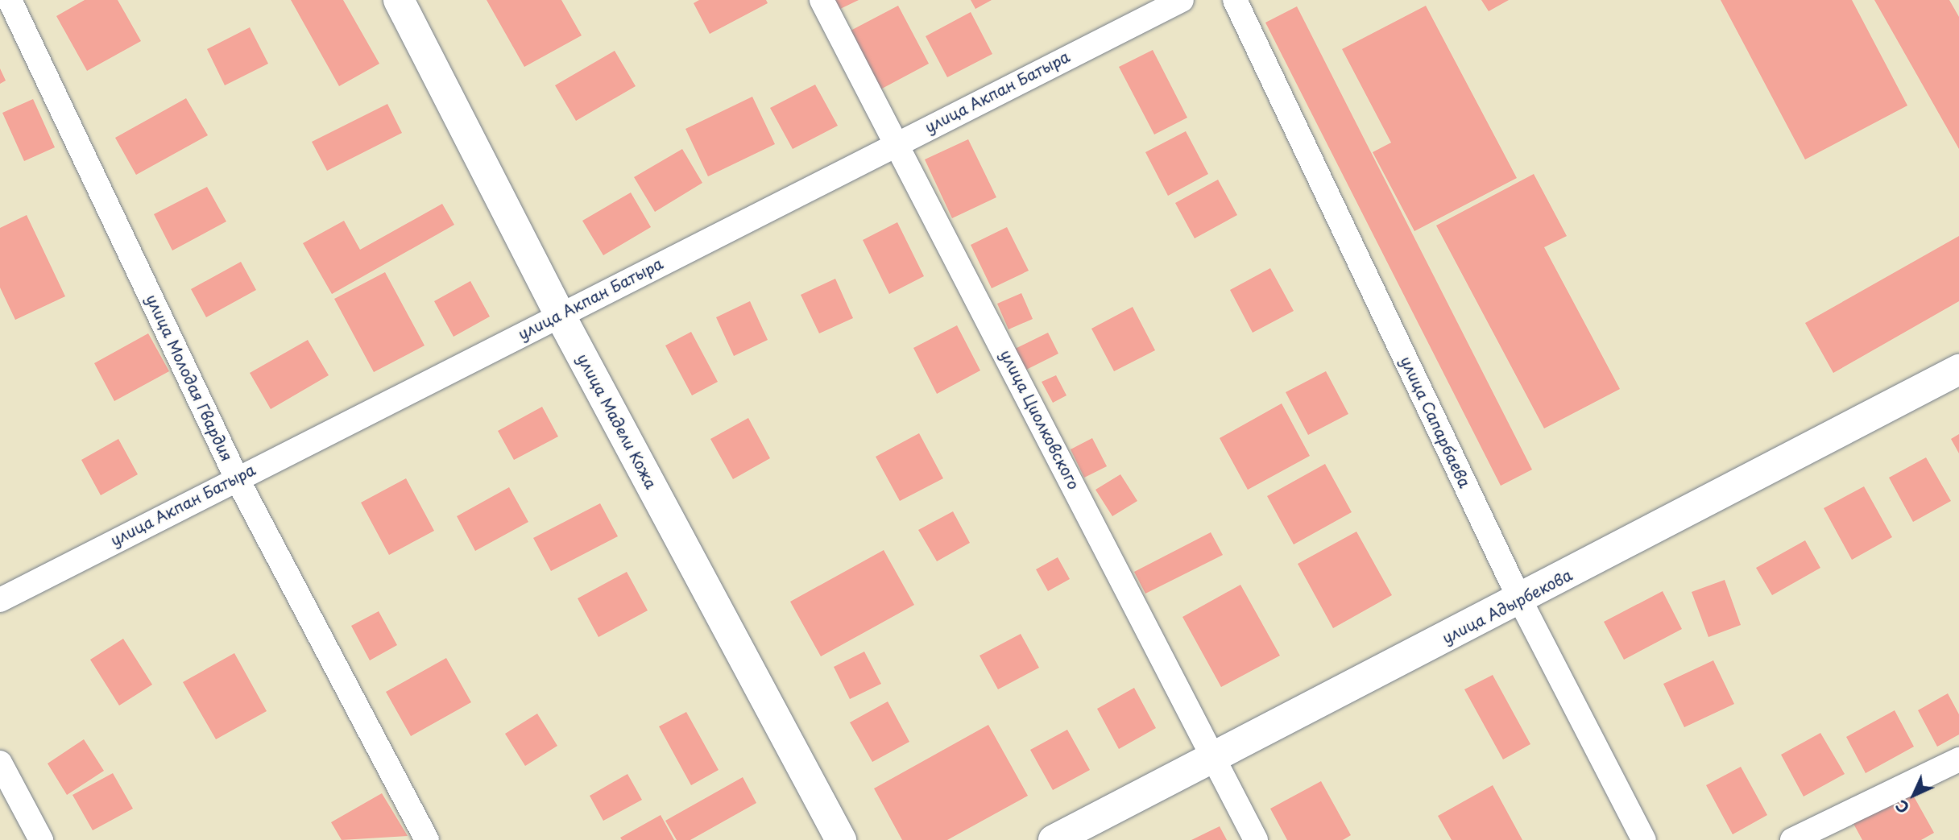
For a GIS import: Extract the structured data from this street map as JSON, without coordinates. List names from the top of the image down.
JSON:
{
  "streets": {
    "main road": ["улица Мадели Кожа", "улица Адырбекова"],
    "street": [
      "улица Акпан Батыра",
      "улица Молодая Гвардия",
      "улица Циолковского",
      "улица Сапарбаева"
    ]
  },
  "crossings": [
    ["улица Акпан Батыра", "улица Молодая Гвардия"],
    ["улица Акпан Батыра", "улица Циолковского"],
    ["улица Акпан Батыра", "улица Мадели Кожа"],
    ["улица Циолковского", "улица Адырбекова"],
    ["улица Сапарбаева", "улица Адырбекова"]
  ],
  "north": "bottom left"
}
